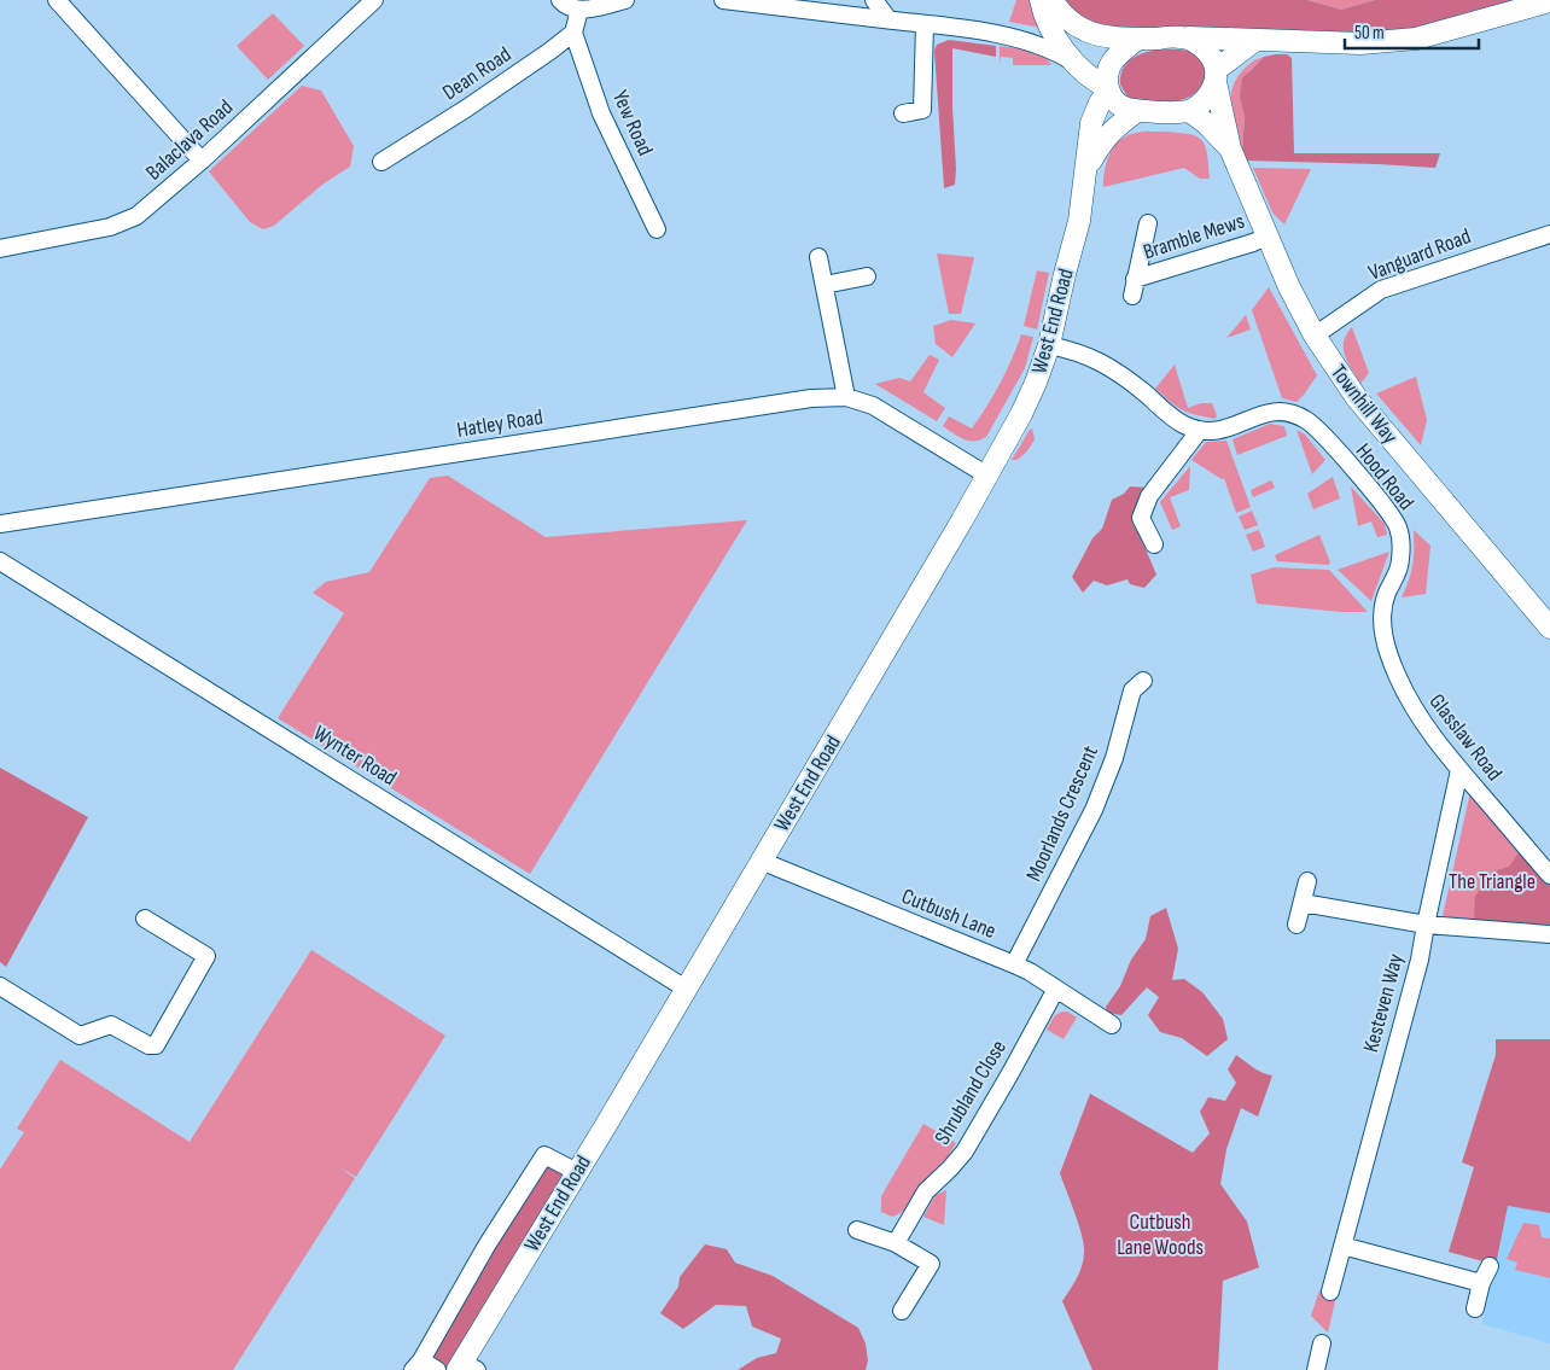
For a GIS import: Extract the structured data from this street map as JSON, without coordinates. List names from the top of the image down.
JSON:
{
  "streets": {
    "street": [
      "Dean Road",
      "Yew Road",
      "Balaclava Road",
      "Bramble Mews",
      "Vanguard Road",
      "West End Road",
      "Townhill Way",
      "Hatley Road",
      "Hood Road",
      "Glasslaw Road",
      "Wynter Road",
      "Moorlands Crescent",
      "Cutbush Lane",
      "Kesteven Way",
      "Shrubland Close"
    ]
  },
  "crossings": [
    ["Dean Road", "Yew Road"],
    ["Bramble Mews", "Townhill Way"],
    ["Vanguard Road", "Townhill Way"],
    ["West End Road", "Townhill Way"],
    ["West End Road", "Hatley Road"],
    ["West End Road", "Wynter Road"],
    ["West End Road", "Cutbush Lane"],
    ["Hood Road", "Glasslaw Road"],
    ["Glasslaw Road", "Kesteven Way"],
    ["Moorlands Crescent", "Cutbush Lane"],
    ["Cutbush Lane", "Shrubland Close"]
  ],
  "parks": ["The Triangle", "Cutbush Lane Woods"],
  "scale_bar": "50 m"
}
